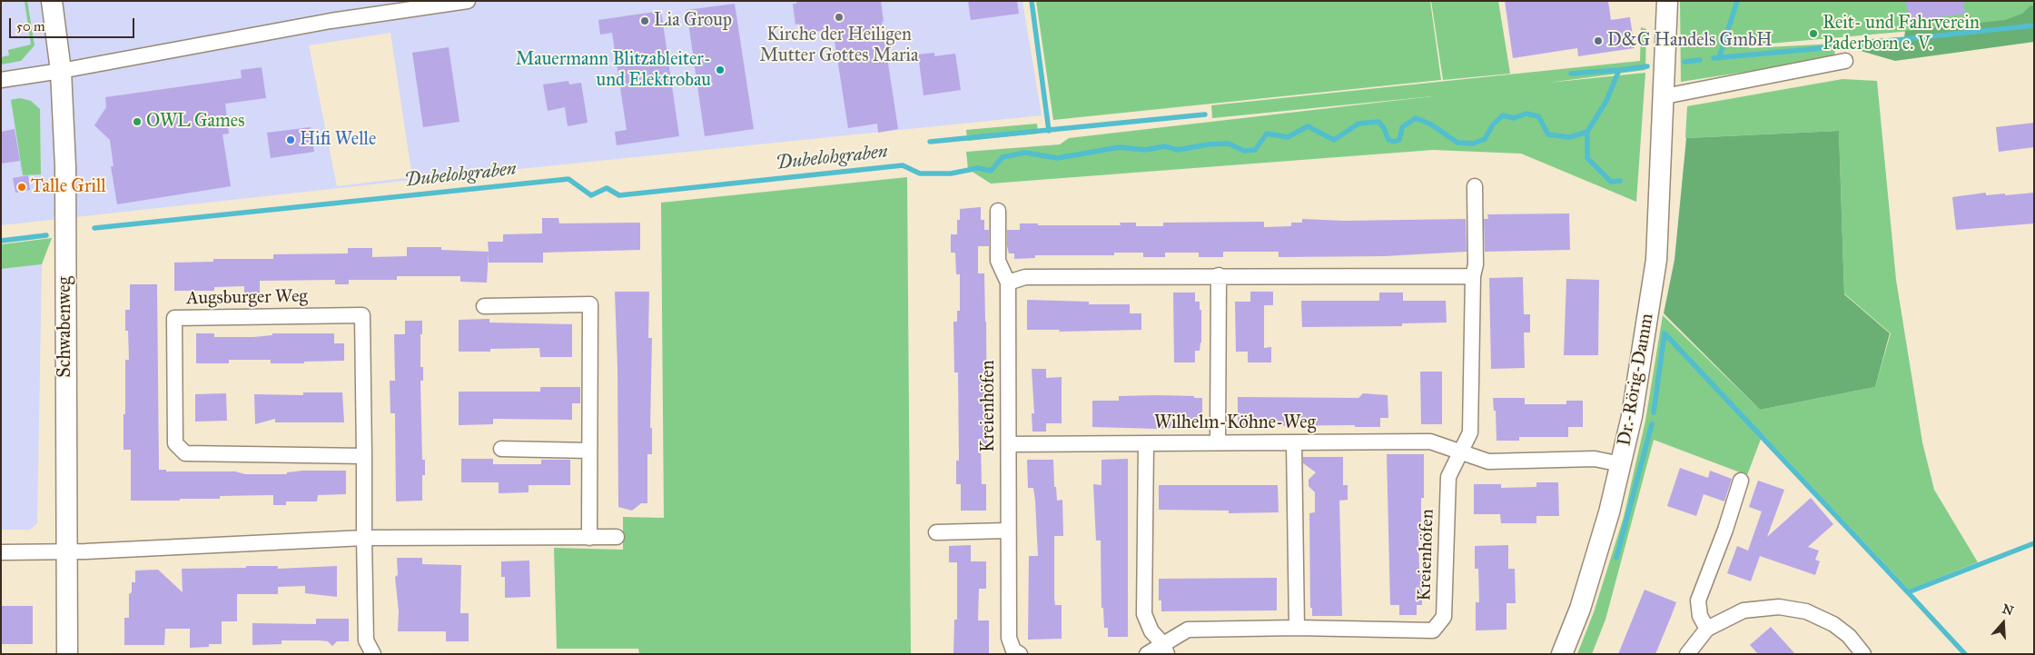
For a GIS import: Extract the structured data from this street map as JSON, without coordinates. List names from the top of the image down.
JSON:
{
  "streets": {
    "street": [
      "Augsburger Weg",
      "Schwabenweg",
      "Dr.-Rörig-Damm",
      "Kreienhöfen",
      "Wilhelm-Köhne-Weg"
    ]
  },
  "crossings": [
    ["Kreienhöfen", "Wilhelm-Köhne-Weg"]
  ],
  "water": ["Dubelohgraben"],
  "places": [
    "Kirche der Heiligen Mutter Gottes Maria",
    "Lia Group",
    "Reit- und Fahrverein Paderborn e. V.",
    "D&G Handels GmbH",
    "Mauermann Blitzableiter- und Elektrobau",
    "OWL Games",
    "Hifi Welle",
    "Talle Grill"
  ],
  "scale_bar": "50 m",
  "north": "top"
}
